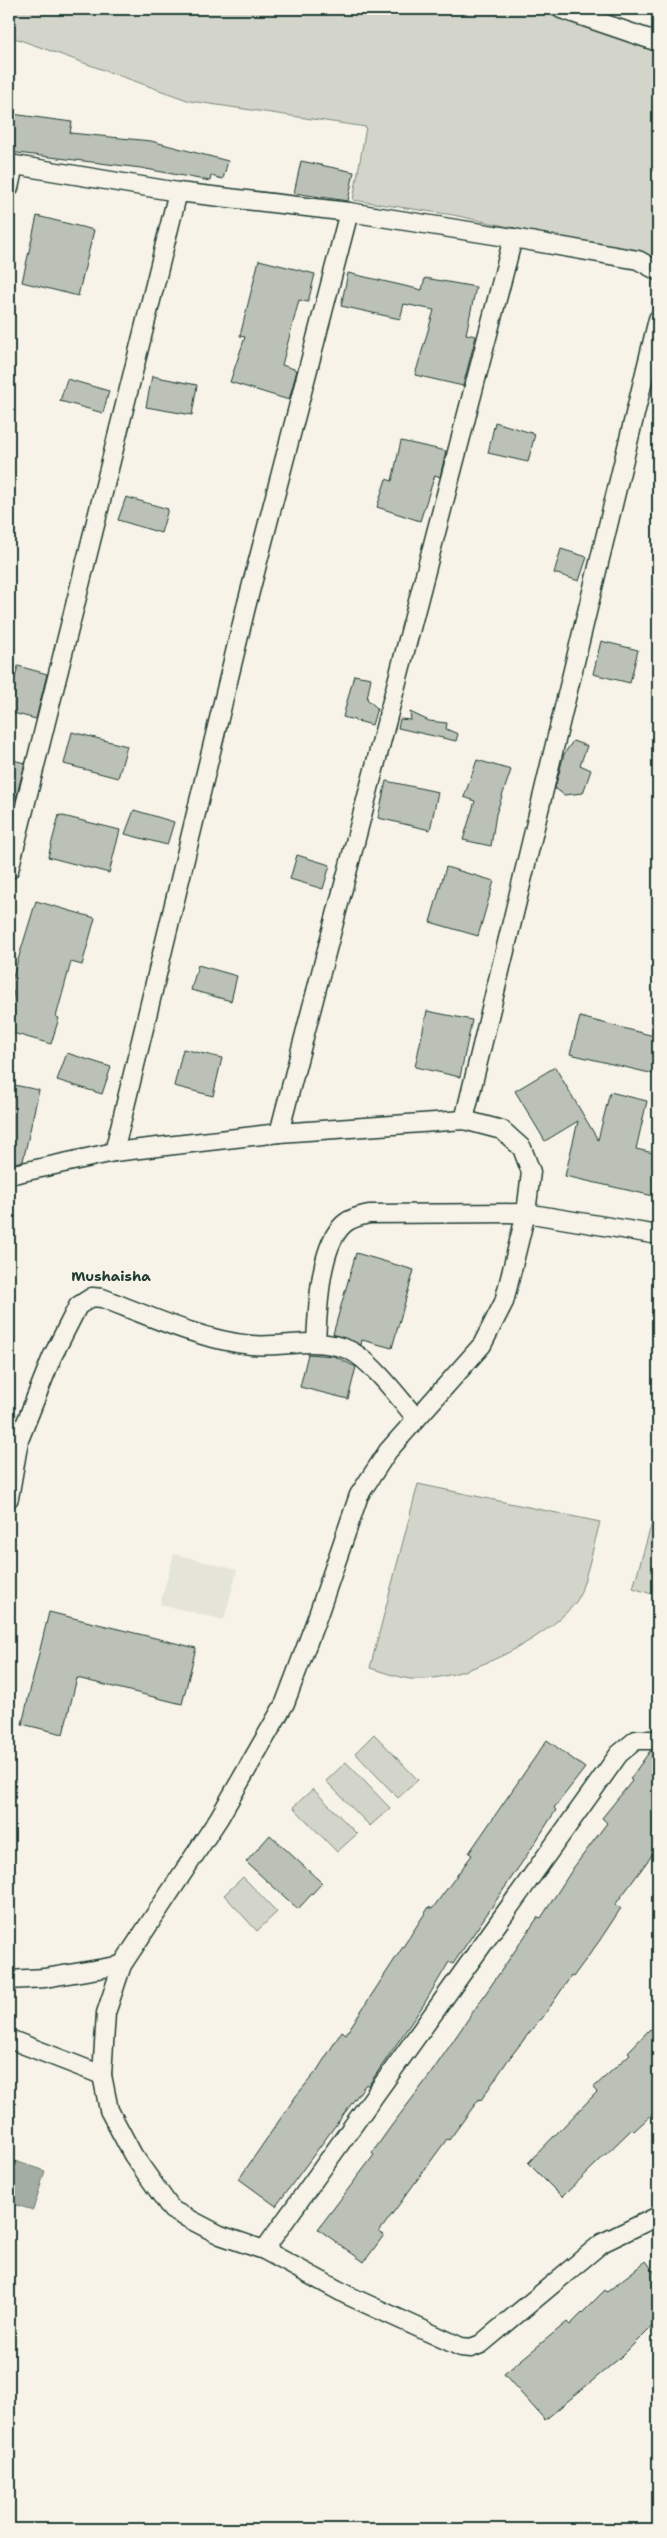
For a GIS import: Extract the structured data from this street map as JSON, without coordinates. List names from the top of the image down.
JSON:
{
  "districts": ["Mushaisha"]
}
